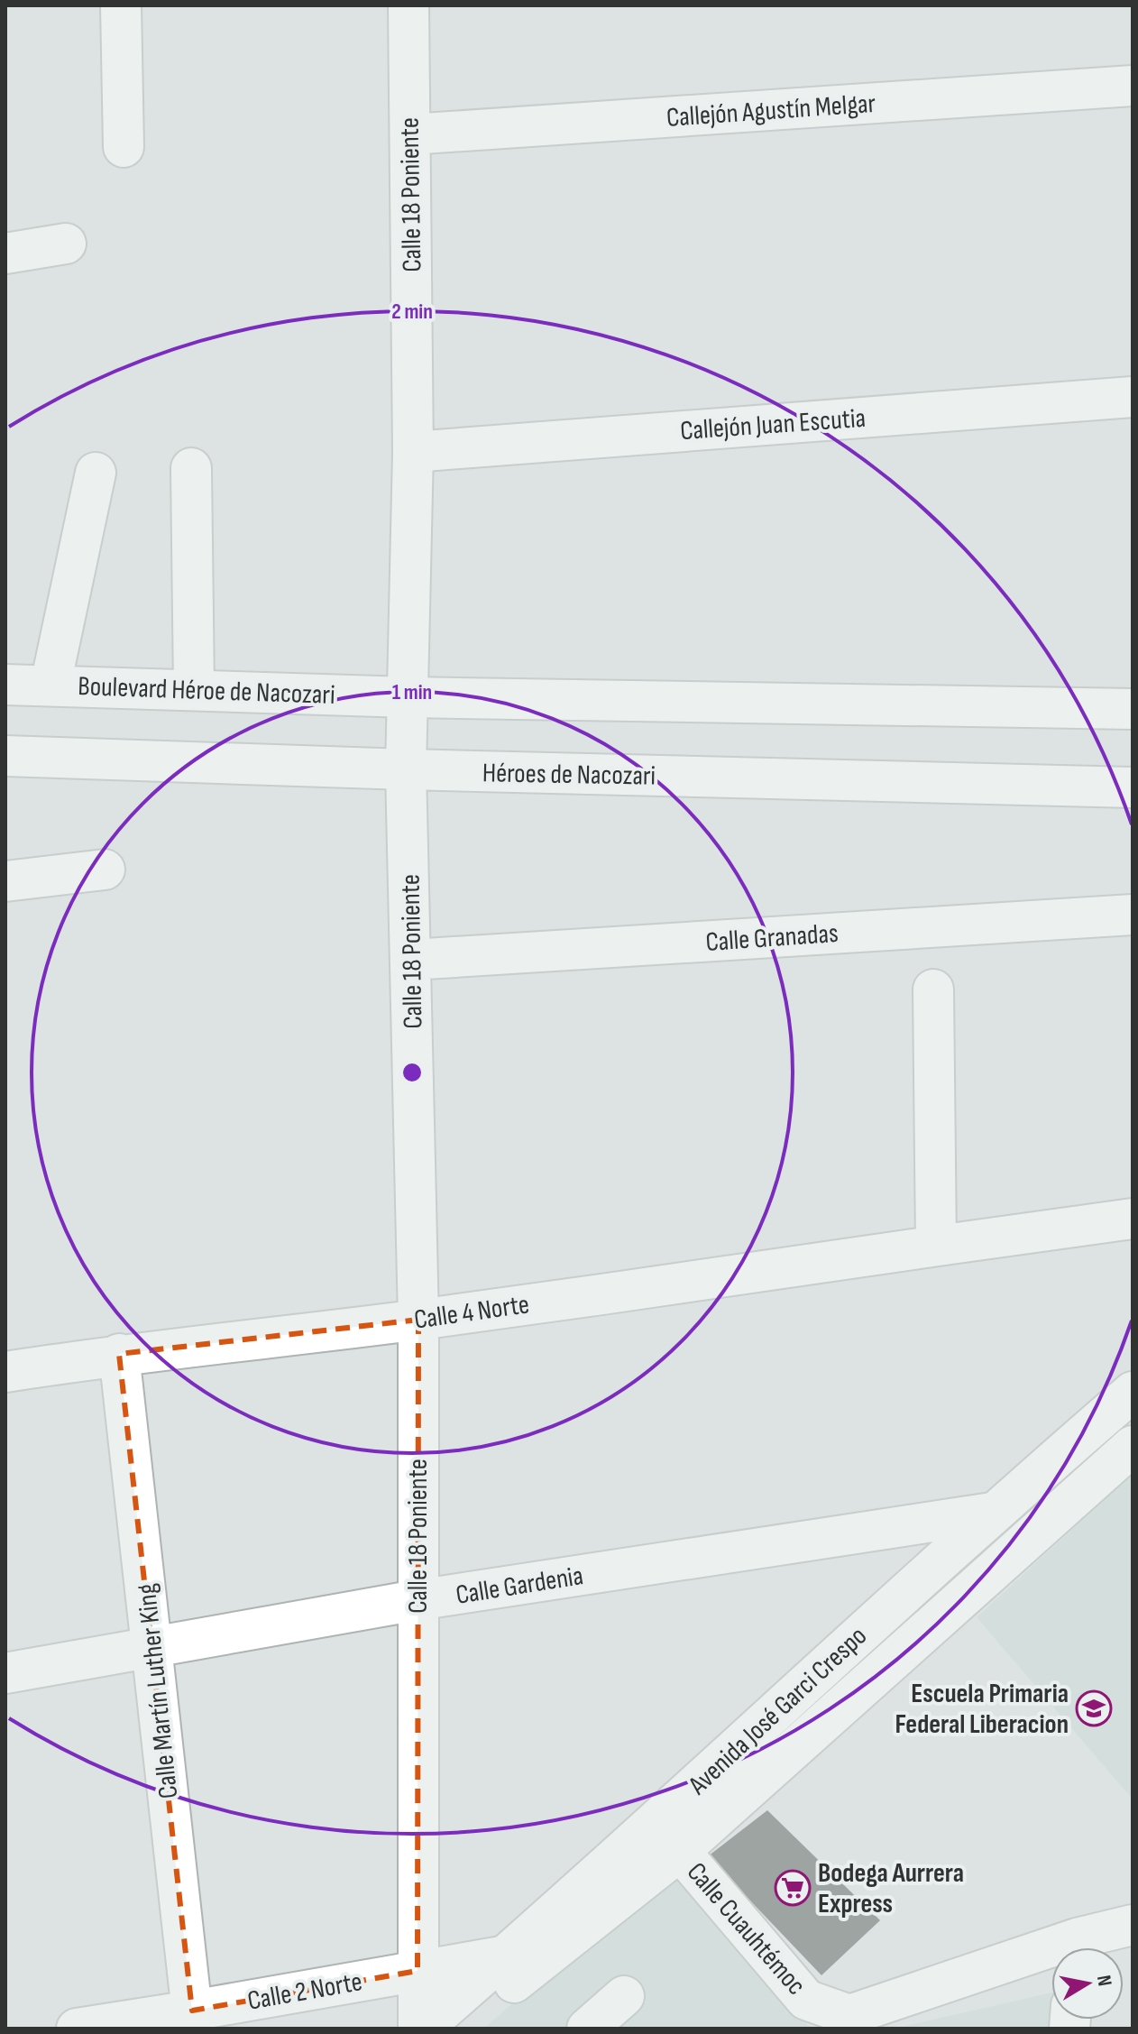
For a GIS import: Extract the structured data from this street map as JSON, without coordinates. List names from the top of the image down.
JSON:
{
  "streets": {
    "street": [
      "Callejón Agustín Melgar",
      "Calle 18 Poniente",
      "Callejón Juan Escutia",
      "Boulevard Héroe de Nacozari",
      "Héroes de Nacozari",
      "Calle Granadas",
      "Calle 4 Norte",
      "Calle Gardenia",
      "Calle Martín Luther King",
      "Avenida José Garci Crespo",
      "Calle Cuauhtémoc",
      "Calle 2 Norte"
    ]
  },
  "crossings": [
    ["Callejón Agustín Melgar", "Calle 18 Poniente"],
    ["Calle 18 Poniente", "Callejón Juan Escutia"],
    ["Calle 18 Poniente", "Boulevard Héroe de Nacozari"],
    ["Calle 18 Poniente", "Héroes de Nacozari"],
    ["Calle 18 Poniente", "Calle Granadas"],
    ["Calle 18 Poniente", "Calle 4 Norte"],
    ["Calle 18 Poniente", "Calle Gardenia"],
    ["Calle 18 Poniente", "Avenida José Garci Crespo"],
    ["Calle 18 Poniente", "Calle 2 Norte"],
    ["Calle 4 Norte", "Calle Martín Luther King"],
    ["Calle Gardenia", "Calle Martín Luther King"],
    ["Calle Gardenia", "Avenida José Garci Crespo"],
    ["Calle Martín Luther King", "Calle 2 Norte"],
    ["Avenida José Garci Crespo", "Calle Cuauhtémoc"],
    ["Avenida José Garci Crespo", "Calle 2 Norte"]
  ],
  "places": {
    "school or university": ["Escuela Primaria Federal Liberacion"],
    "supermarket": ["Bodega Aurrera Express"]
  },
  "north": "right",
  "rings": ["2 min", "1 min"]
}
